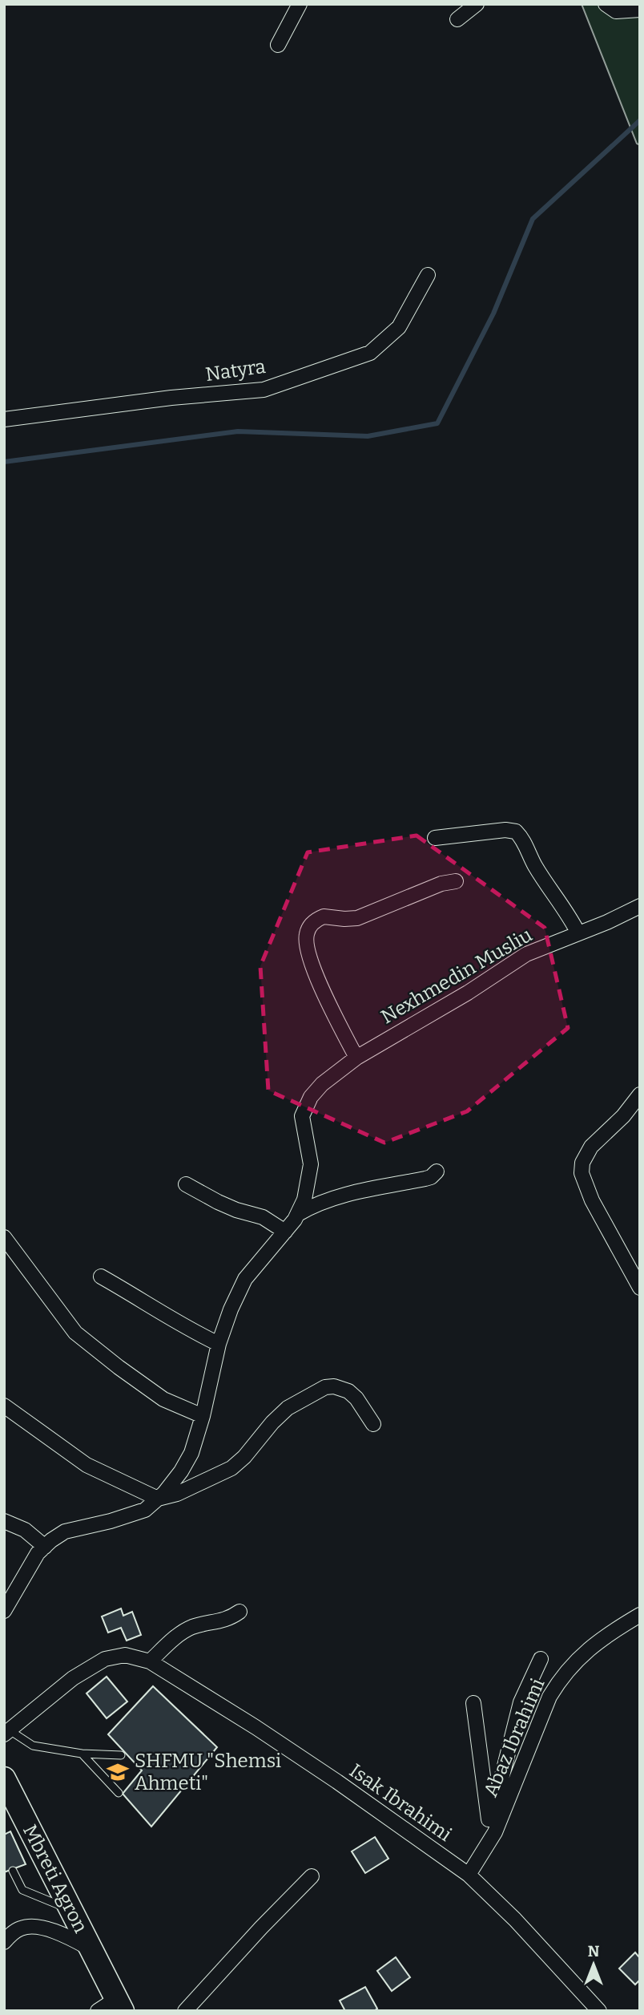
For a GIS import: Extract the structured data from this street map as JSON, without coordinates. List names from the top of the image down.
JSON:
{
  "streets": {
    "main road": ["Mbreti Agron"],
    "street": [
      "Natyra",
      "Nexhmedin Musliu",
      "Abaz Ibrahimi",
      "Isak Ibrahimi"
    ]
  },
  "crossings": [
    ["Abaz Ibrahimi", "Isak Ibrahimi"]
  ],
  "places": {
    "school or university": ["SHFMU \"Shemsi Ahmeti\""]
  },
  "north": "top"
}
